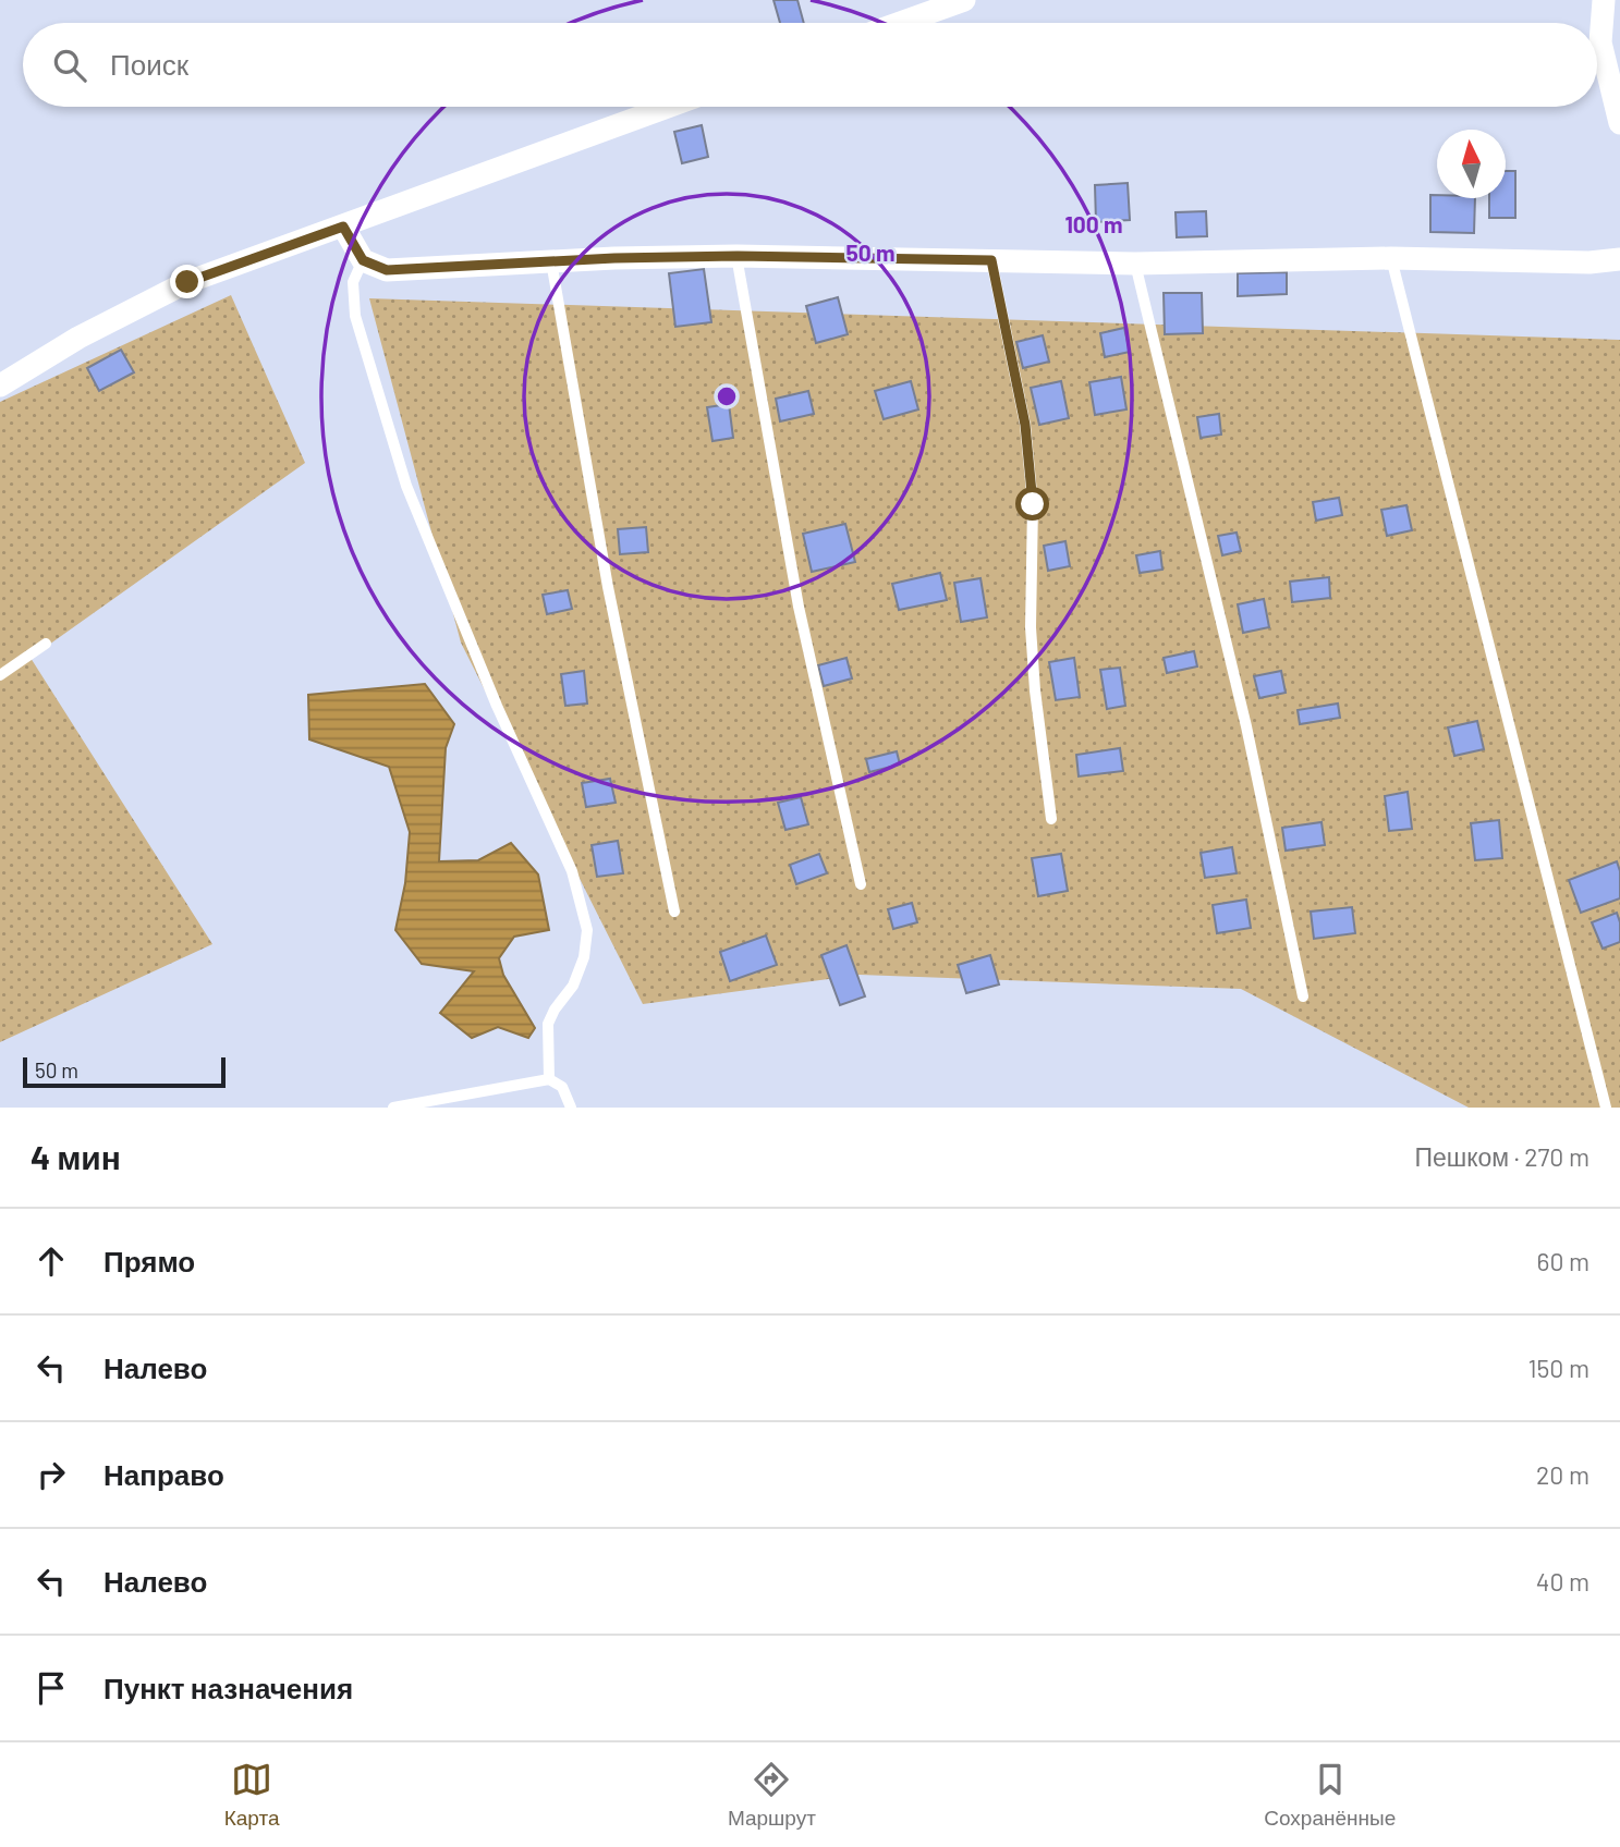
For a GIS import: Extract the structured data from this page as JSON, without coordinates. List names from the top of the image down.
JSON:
{
  "scale_bar": "50 m",
  "north": "top",
  "page": {
    "search": "Поиск",
    "scale": "50 m",
    "heading": ["4 мин", "Пешком · 270 m"],
    "list": [
      ["Прямо", "60 m"],
      ["Налево", "150 m"],
      ["Направо", "20 m"],
      ["Налево", "40 m"],
      "Пункт назначения"
    ],
    "nav": ["Карта", "Маршрут", "Сохранённые"]
  },
  "rings": ["100 m", "50 m"]
}
